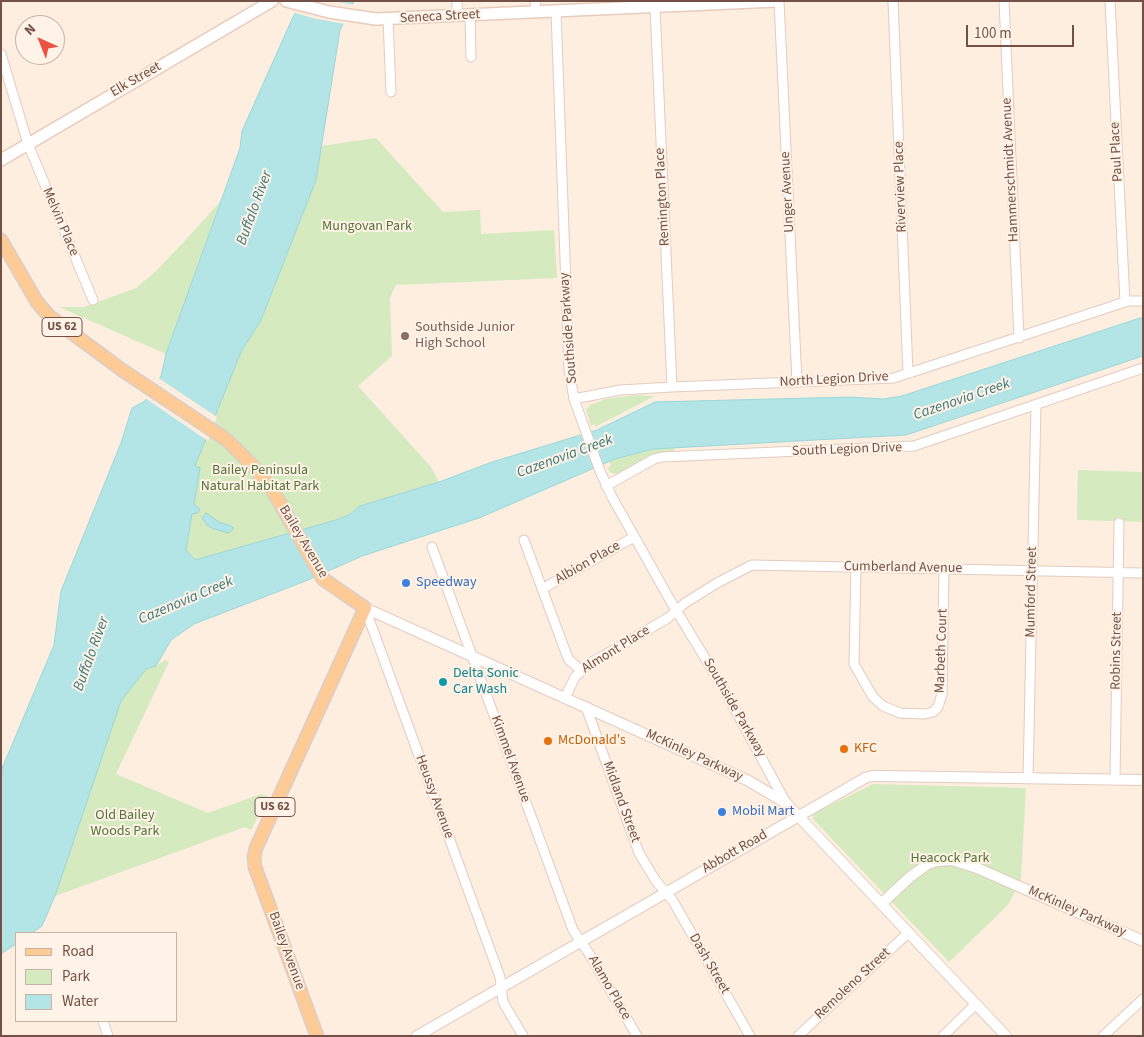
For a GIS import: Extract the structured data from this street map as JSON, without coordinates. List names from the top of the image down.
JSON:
{
  "streets": {
    "main road": [
      "Seneca Street",
      "Elk Street",
      "US 62",
      "Bailey Avenue"
    ],
    "street": [
      "Paul Place",
      "Hammerschmidt Avenue",
      "Riverview Place",
      "Unger Avenue",
      "Remington Place",
      "Melvin Place",
      "Southside Parkway",
      "North Legion Drive",
      "South Legion Drive",
      "Albion Place",
      "Cumberland Avenue",
      "Mumford Street",
      "Almont Place",
      "Marbeth Court",
      "Robins Street",
      "McKinley Parkway",
      "Kimmel Avenue",
      "Heussy Avenue",
      "Midland Street",
      "Abbott Road",
      "Dash Street",
      "Remoleno Street",
      "Alamo Place"
    ]
  },
  "crossings": [
    ["Seneca Street", "Unger Avenue"],
    ["Seneca Street", "Remington Place"],
    ["Seneca Street", "Southside Parkway"],
    ["Elk Street", "Melvin Place"],
    ["Paul Place", "North Legion Drive"],
    ["Hammerschmidt Avenue", "North Legion Drive"],
    ["Riverview Place", "North Legion Drive"],
    ["Unger Avenue", "North Legion Drive"],
    ["Remington Place", "North Legion Drive"],
    ["Southside Parkway", "North Legion Drive"],
    ["Southside Parkway", "South Legion Drive"],
    ["Southside Parkway", "Albion Place"],
    ["Southside Parkway", "Cumberland Avenue"],
    ["Southside Parkway", "Almont Place"],
    ["Southside Parkway", "McKinley Parkway"],
    ["South Legion Drive", "Mumford Street"],
    ["Bailey Avenue", "McKinley Parkway"],
    ["Bailey Avenue", "Heussy Avenue"],
    ["Cumberland Avenue", "Mumford Street"],
    ["Cumberland Avenue", "Almont Place"],
    ["Cumberland Avenue", "Marbeth Court"],
    ["Cumberland Avenue", "Robins Street"],
    ["Mumford Street", "Abbott Road"],
    ["Almont Place", "McKinley Parkway"],
    ["Robins Street", "Abbott Road"],
    ["McKinley Parkway", "Kimmel Avenue"],
    ["McKinley Parkway", "Heussy Avenue"],
    ["McKinley Parkway", "Midland Street"],
    ["McKinley Parkway", "Abbott Road"],
    ["Kimmel Avenue", "Abbott Road"],
    ["Kimmel Avenue", "Alamo Place"],
    ["Heussy Avenue", "Abbott Road"],
    ["Midland Street", "Abbott Road"],
    ["Midland Street", "Dash Street"],
    ["Abbott Road", "Dash Street"],
    ["Abbott Road", "Alamo Place"]
  ],
  "water": ["Buffalo River", "Cazenovia Creek"],
  "parks": [
    "Mungovan Park",
    "Bailey Peninsula Natural Habitat Park",
    "Old Bailey Woods Park",
    "Heacock Park"
  ],
  "places": [
    "Southside Junior High School",
    "Speedway",
    "Delta Sonic Car Wash",
    "McDonald's",
    "KFC",
    "Mobil Mart"
  ],
  "legend": ["Road", "Park", "Water"],
  "scale_bar": "100 m",
  "north": "top left"
}
